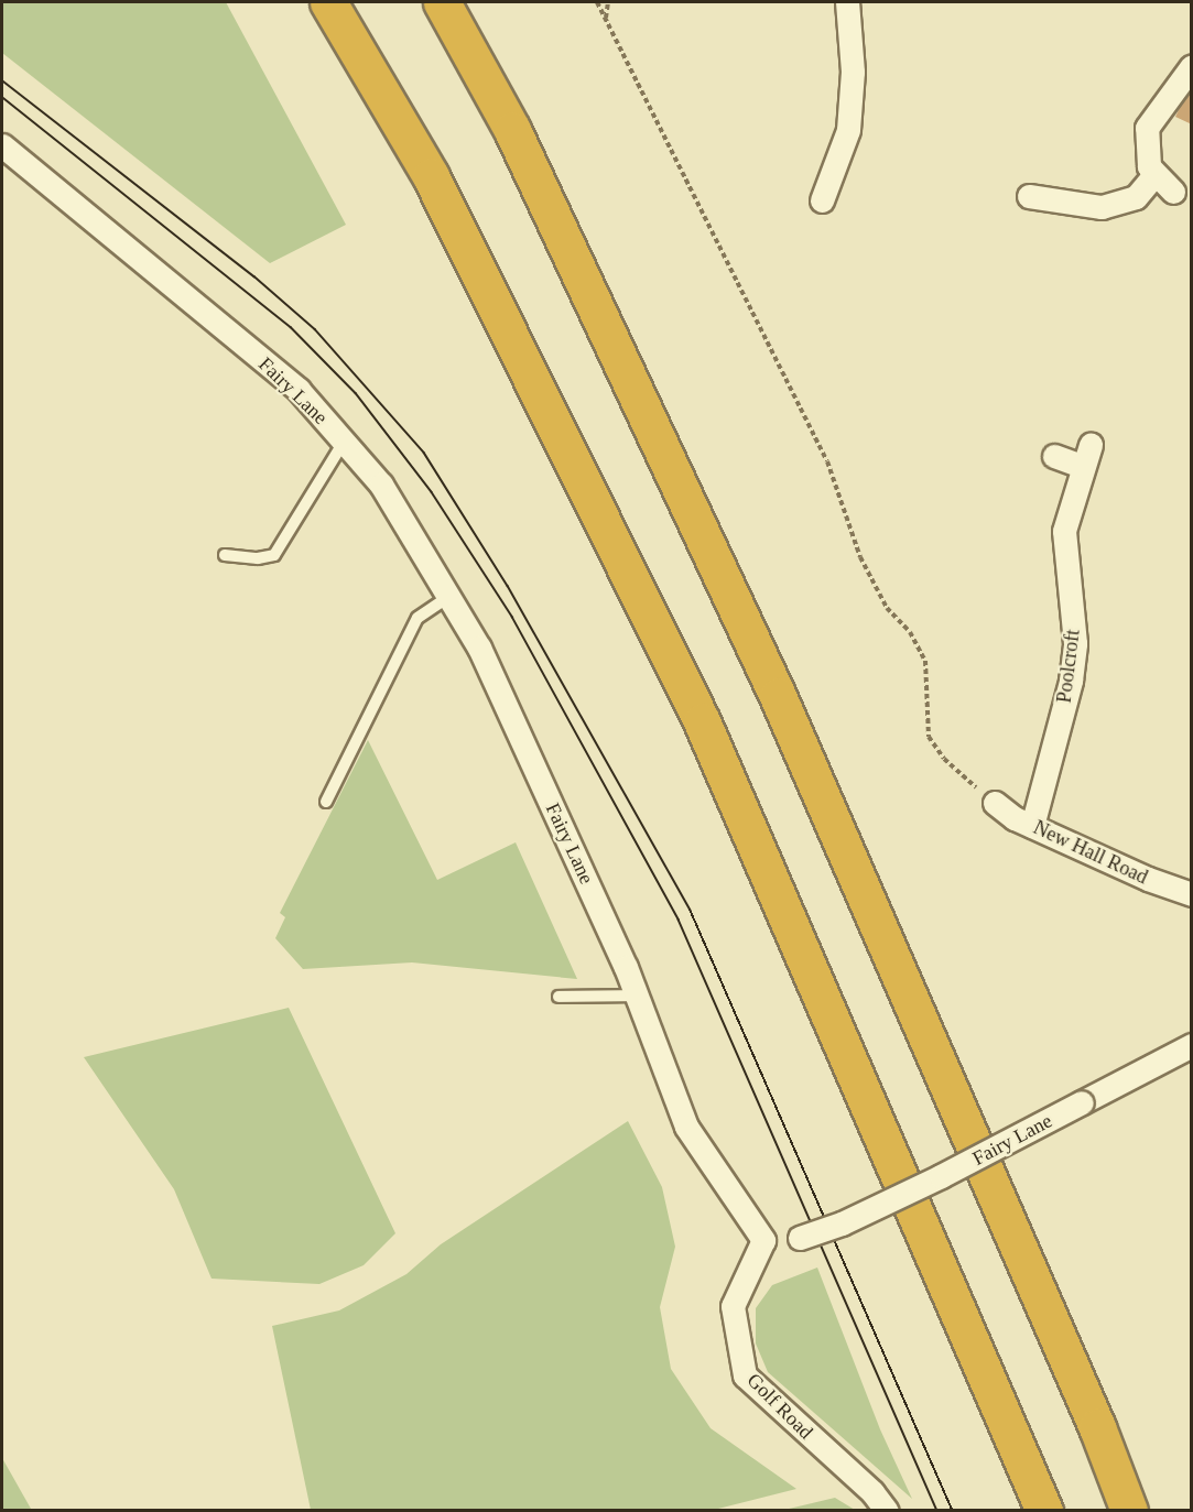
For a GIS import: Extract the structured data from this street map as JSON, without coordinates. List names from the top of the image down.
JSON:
{
  "streets": {
    "street": [
      "Fairy Lane",
      "Poolcroft",
      "New Hall Road",
      "Golf Road"
    ]
  },
  "crossings": [
    ["Fairy Lane", "Golf Road"],
    ["Poolcroft", "New Hall Road"]
  ]
}
